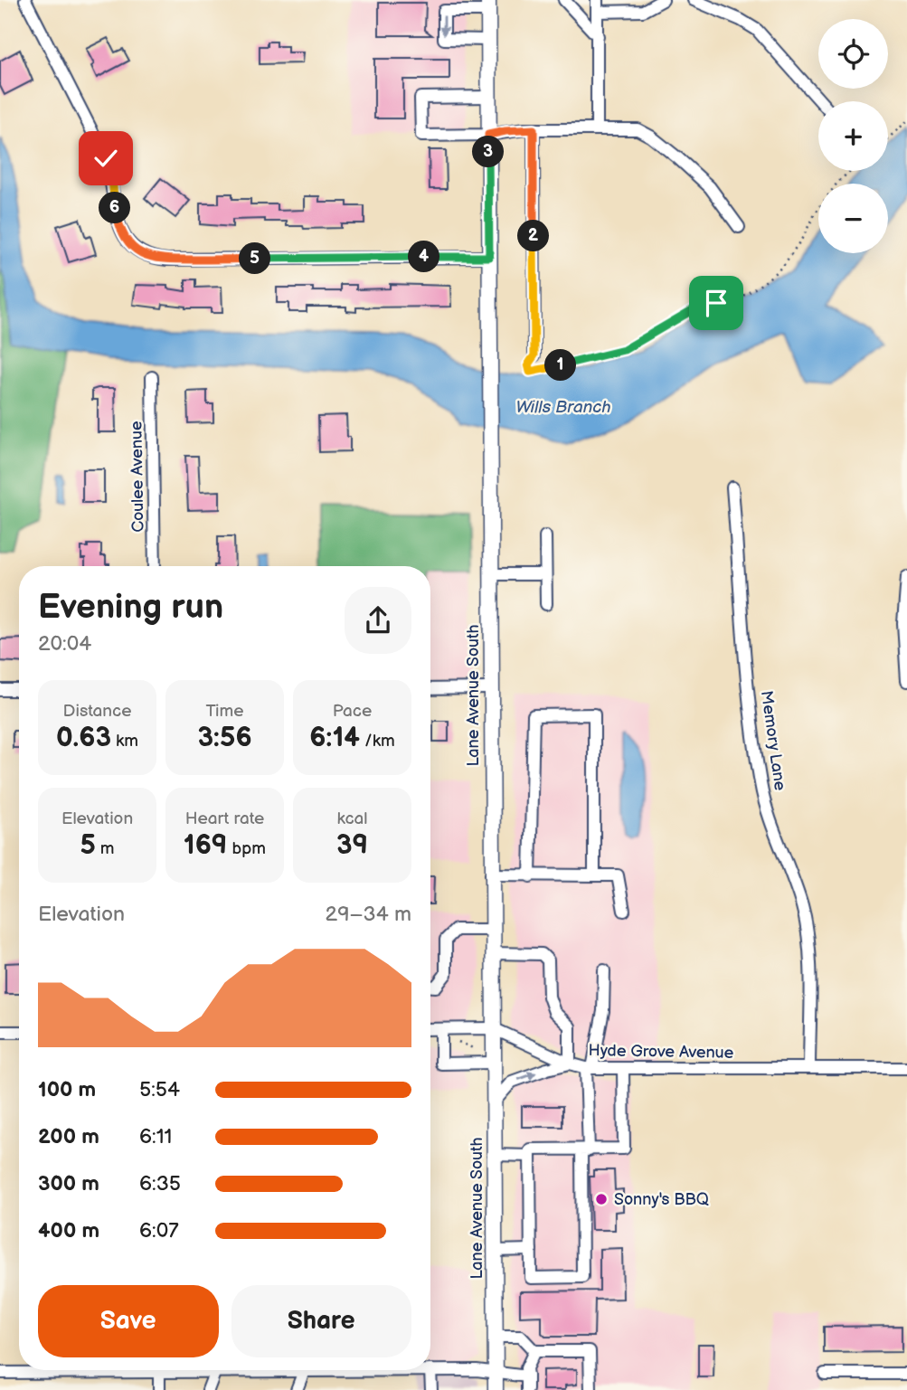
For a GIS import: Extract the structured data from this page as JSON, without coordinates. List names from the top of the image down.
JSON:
{
  "streets": {
    "main road": ["Lane Avenue South"],
    "street": ["Coulee Avenue", "Memory Lane", "Hyde Grove Avenue"]
  },
  "crossings": [
    ["Lane Avenue South", "Hyde Grove Avenue"],
    ["Memory Lane", "Hyde Grove Avenue"]
  ],
  "water": ["Wills Branch"],
  "places": ["Sonny's BBQ"],
  "page": {
    "map_buttons": ["+", "−"],
    "pins": [
      "3",
      "6",
      "2",
      "4",
      "5",
      "1"
    ],
    "heading": ["Evening run", "20:04"],
    "stats": [
      ["Distance", "0.63 km"],
      ["Time", "3:56"],
      ["Pace", "6:14 /km"],
      ["Elevation", "5 m"],
      ["Heart rate", "169 bpm"],
      ["kcal", "39"]
    ],
    "chart": ["Elevation", "29–34 m"],
    "list": [
      {
        "name": "100 m",
        "note": "5:54"
      },
      {
        "name": "200 m",
        "note": "6:11"
      },
      {
        "name": "300 m",
        "note": "6:35"
      },
      {
        "name": "400 m",
        "note": "6:07"
      }
    ],
    "buttons": ["Save", "Share"]
  }
}
